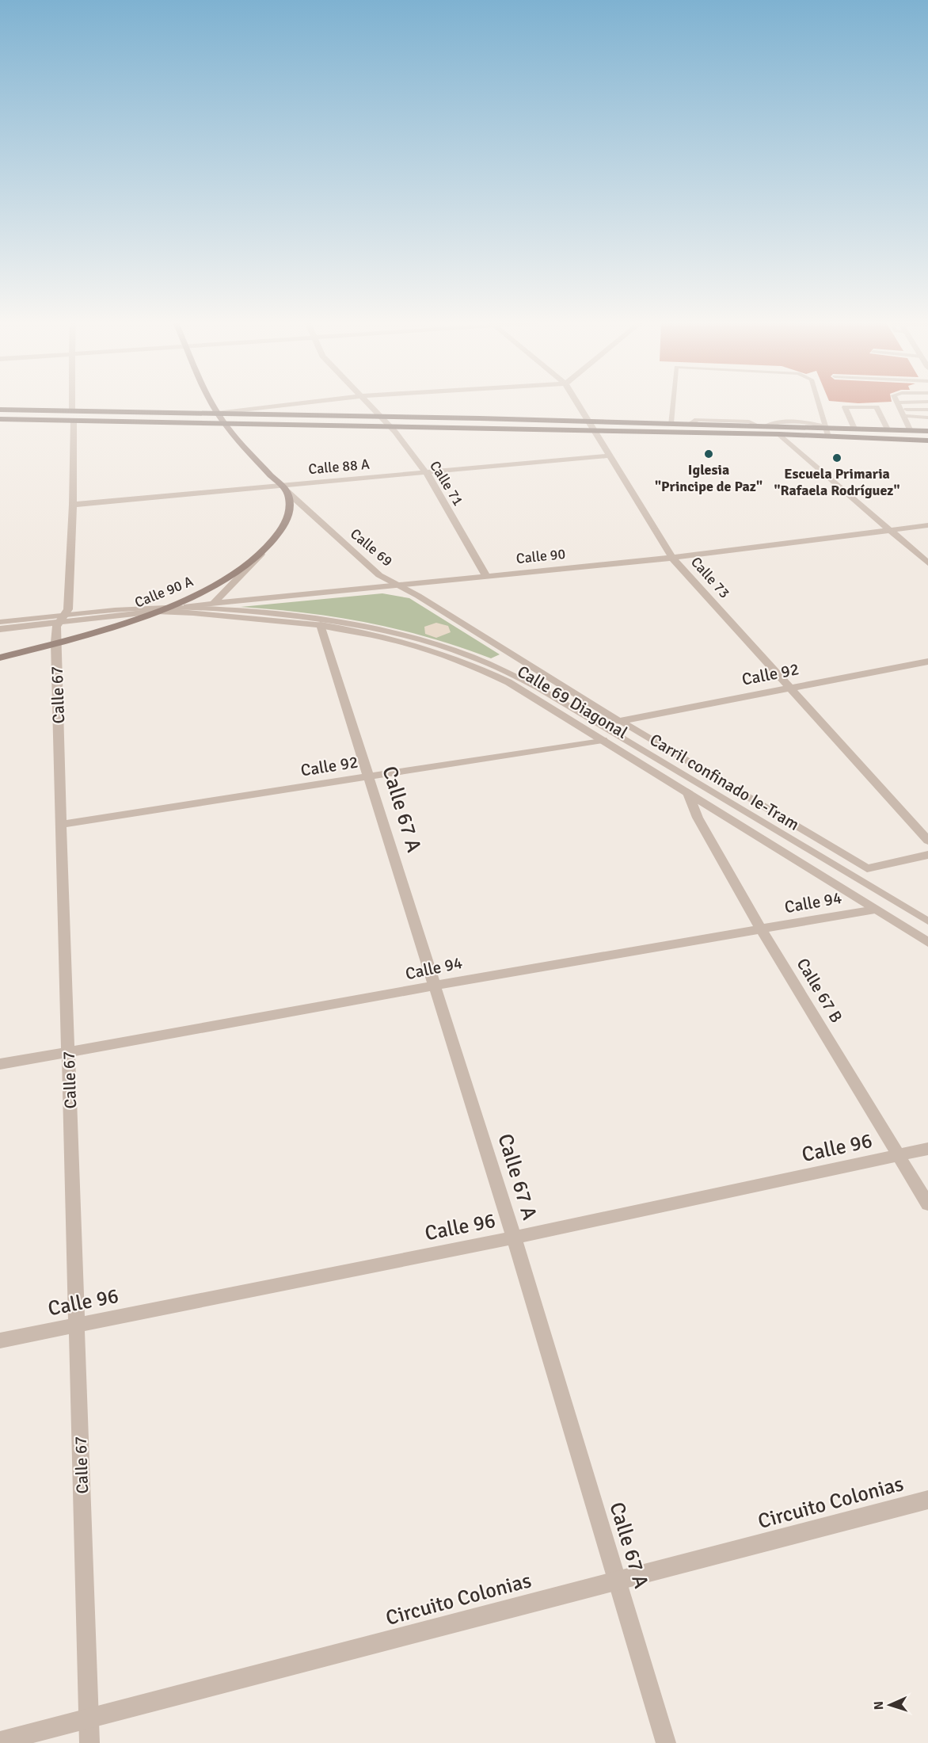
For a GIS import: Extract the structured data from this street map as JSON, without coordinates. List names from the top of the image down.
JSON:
{
  "streets": {
    "main road": ["Calle 69", "Calle 90 A"],
    "street": [
      "Calle 88 A",
      "Calle 71",
      "Calle 90",
      "Calle 73",
      "Calle 92",
      "Calle 67",
      "Calle 69 Diagonal",
      "Calle 67 A",
      "Calle 94",
      "Calle 67 B",
      "Calle 96",
      "Circuito Colonias"
    ],
    "lane": ["Carril confinado Ie-Tram"]
  },
  "crossings": [
    ["Calle 88 A", "Calle 71"],
    ["Calle 88 A", "Calle 69"],
    ["Calle 88 A", "Calle 73"],
    ["Calle 88 A", "Calle 90 A"],
    ["Calle 88 A", "Calle 67"],
    ["Calle 71", "Calle 90"],
    ["Calle 69", "Calle 90"],
    ["Calle 69", "Calle 90 A"],
    ["Calle 69", "Calle 92"],
    ["Calle 90", "Calle 73"],
    ["Calle 90", "Calle 90 A"],
    ["Calle 90", "Calle 69 Diagonal"],
    ["Calle 90", "Carril confinado Ie-Tram"],
    ["Calle 73", "Calle 92"],
    ["Calle 90 A", "Calle 67"],
    ["Calle 90 A", "Calle 69 Diagonal"],
    ["Calle 92", "Calle 67"],
    ["Calle 92", "Calle 69 Diagonal"],
    ["Calle 92", "Calle 67 A"],
    ["Calle 67", "Calle 94"],
    ["Calle 67", "Calle 96"],
    ["Calle 67", "Circuito Colonias"],
    ["Calle 69 Diagonal", "Calle 67 A"],
    ["Calle 69 Diagonal", "Calle 94"],
    ["Calle 69 Diagonal", "Calle 67 B"],
    ["Calle 67 A", "Calle 94"],
    ["Calle 67 A", "Calle 96"],
    ["Calle 67 A", "Circuito Colonias"],
    ["Calle 94", "Calle 67 B"],
    ["Calle 67 B", "Calle 96"]
  ],
  "places": ["Iglesia \"Principe de Paz\"", "Escuela Primaria \"Rafaela Rodríguez\""],
  "north": "left"
}
